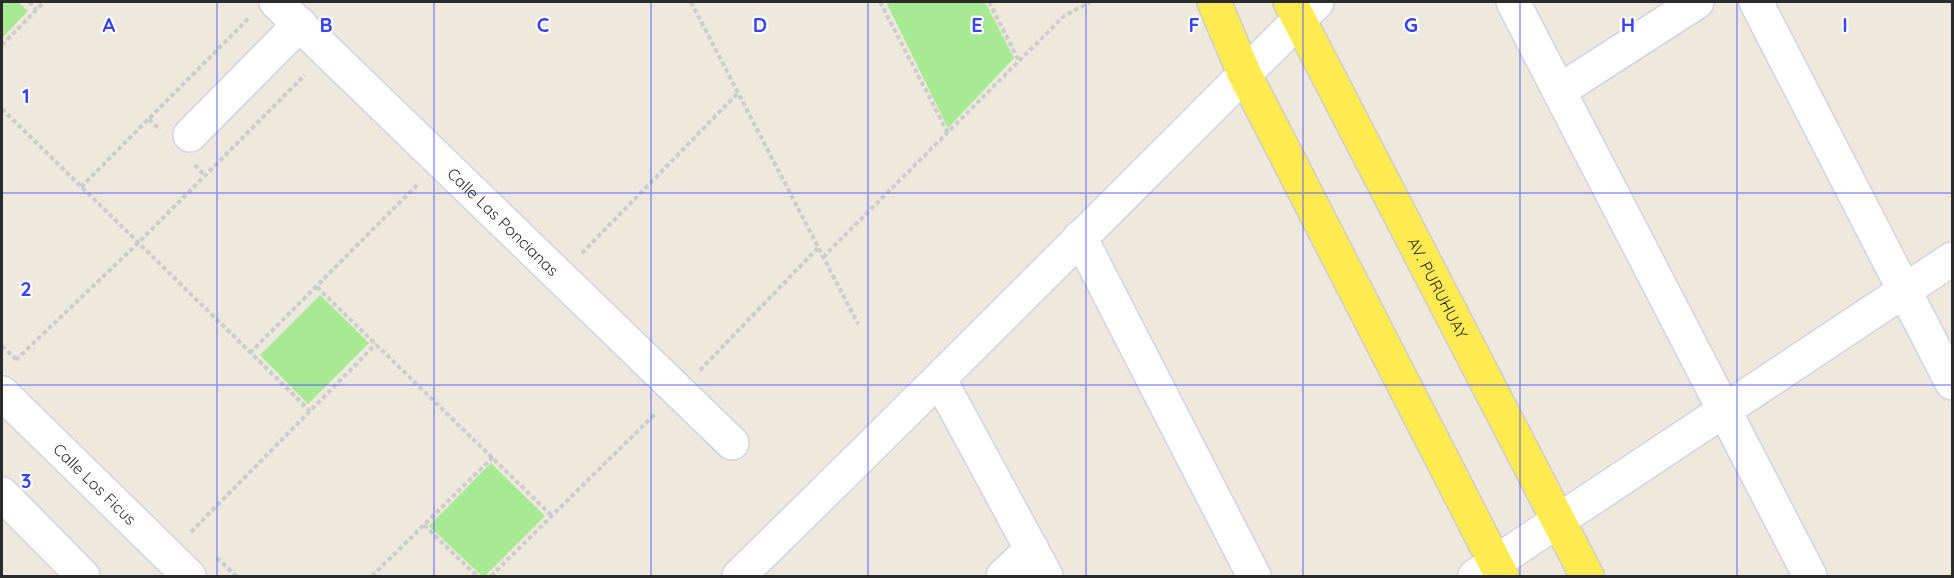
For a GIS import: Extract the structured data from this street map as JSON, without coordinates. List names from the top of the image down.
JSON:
{
  "streets": {
    "main road": ["AV. PURUHUAY"],
    "street": ["Calle Las Poncianas", "Calle Los Ficus"]
  },
  "grid": {
    "columns": [
      "A",
      "B",
      "C",
      "D",
      "E",
      "F",
      "G",
      "H",
      "I"
    ],
    "rows": ["1", "2", "3"]
  }
}
